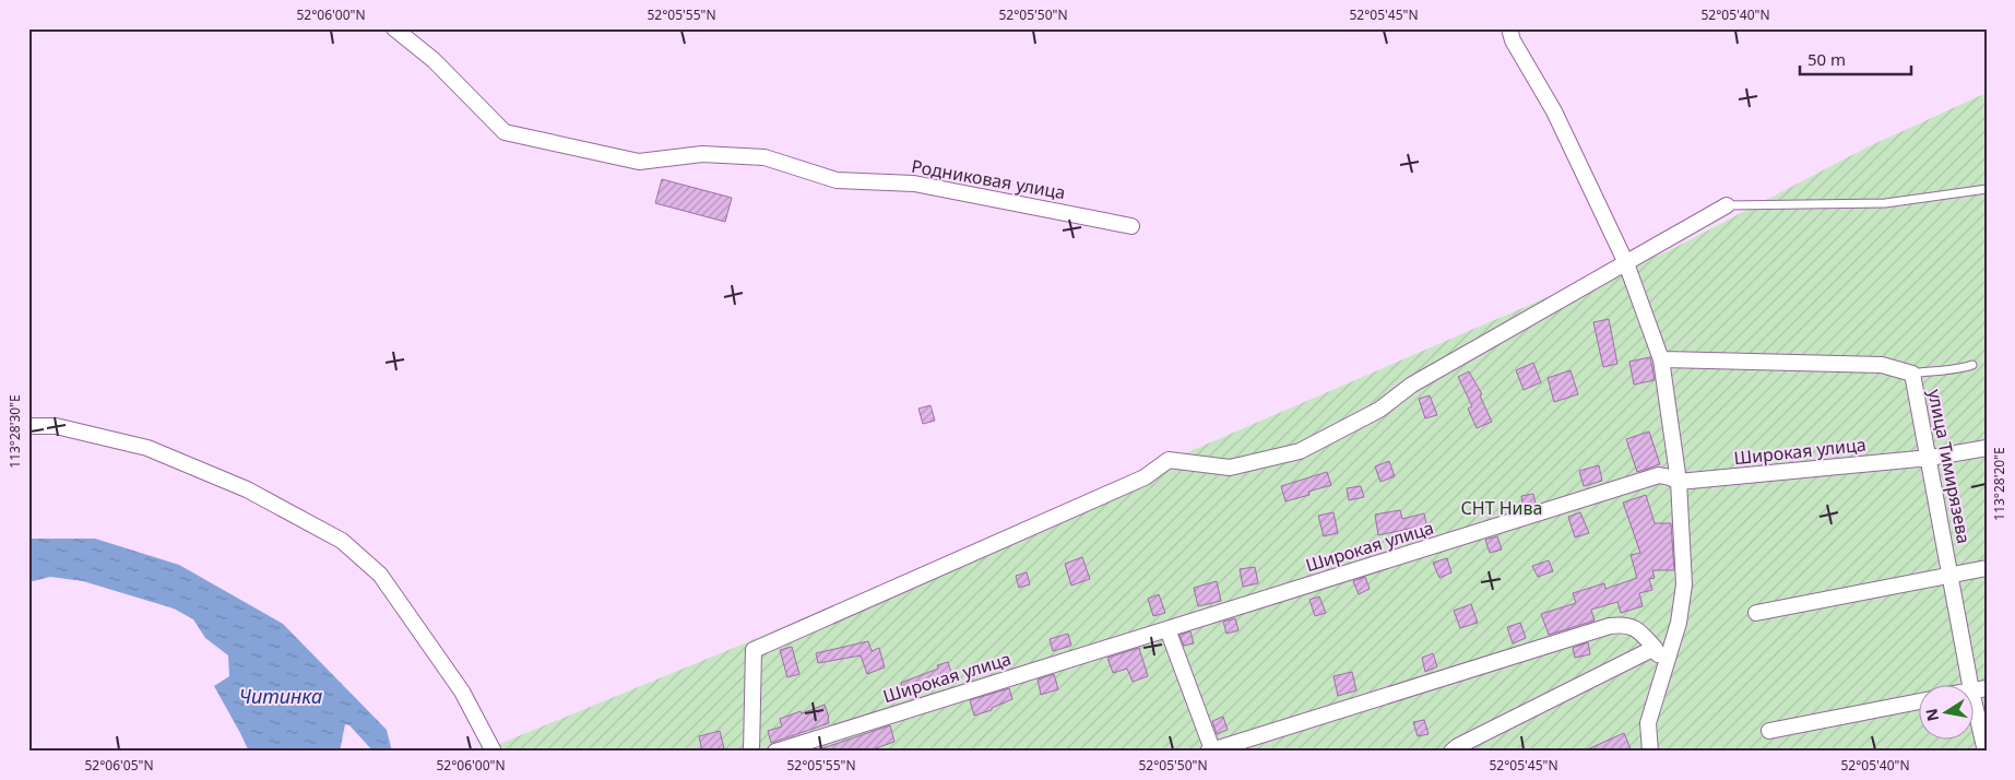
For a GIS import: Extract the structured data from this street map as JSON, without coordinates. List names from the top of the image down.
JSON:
{
  "streets": {
    "street": ["Родниковая улица", "Широкая улица", "улица Тимирязева"]
  },
  "crossings": [
    ["Широкая улица", "улица Тимирязева"]
  ],
  "water": ["Читинка"],
  "parks": ["СНТ Нива"],
  "scale_bar": "50 m",
  "north": "left",
  "coordinates": [
    "52°06'00\"N",
    "52°05'55\"N",
    "52°05'50\"N",
    "52°05'45\"N",
    "52°05'40\"N",
    "113°28'30\"E",
    "113°28'20\"E",
    "52°06'05\"N"
  ]
}
